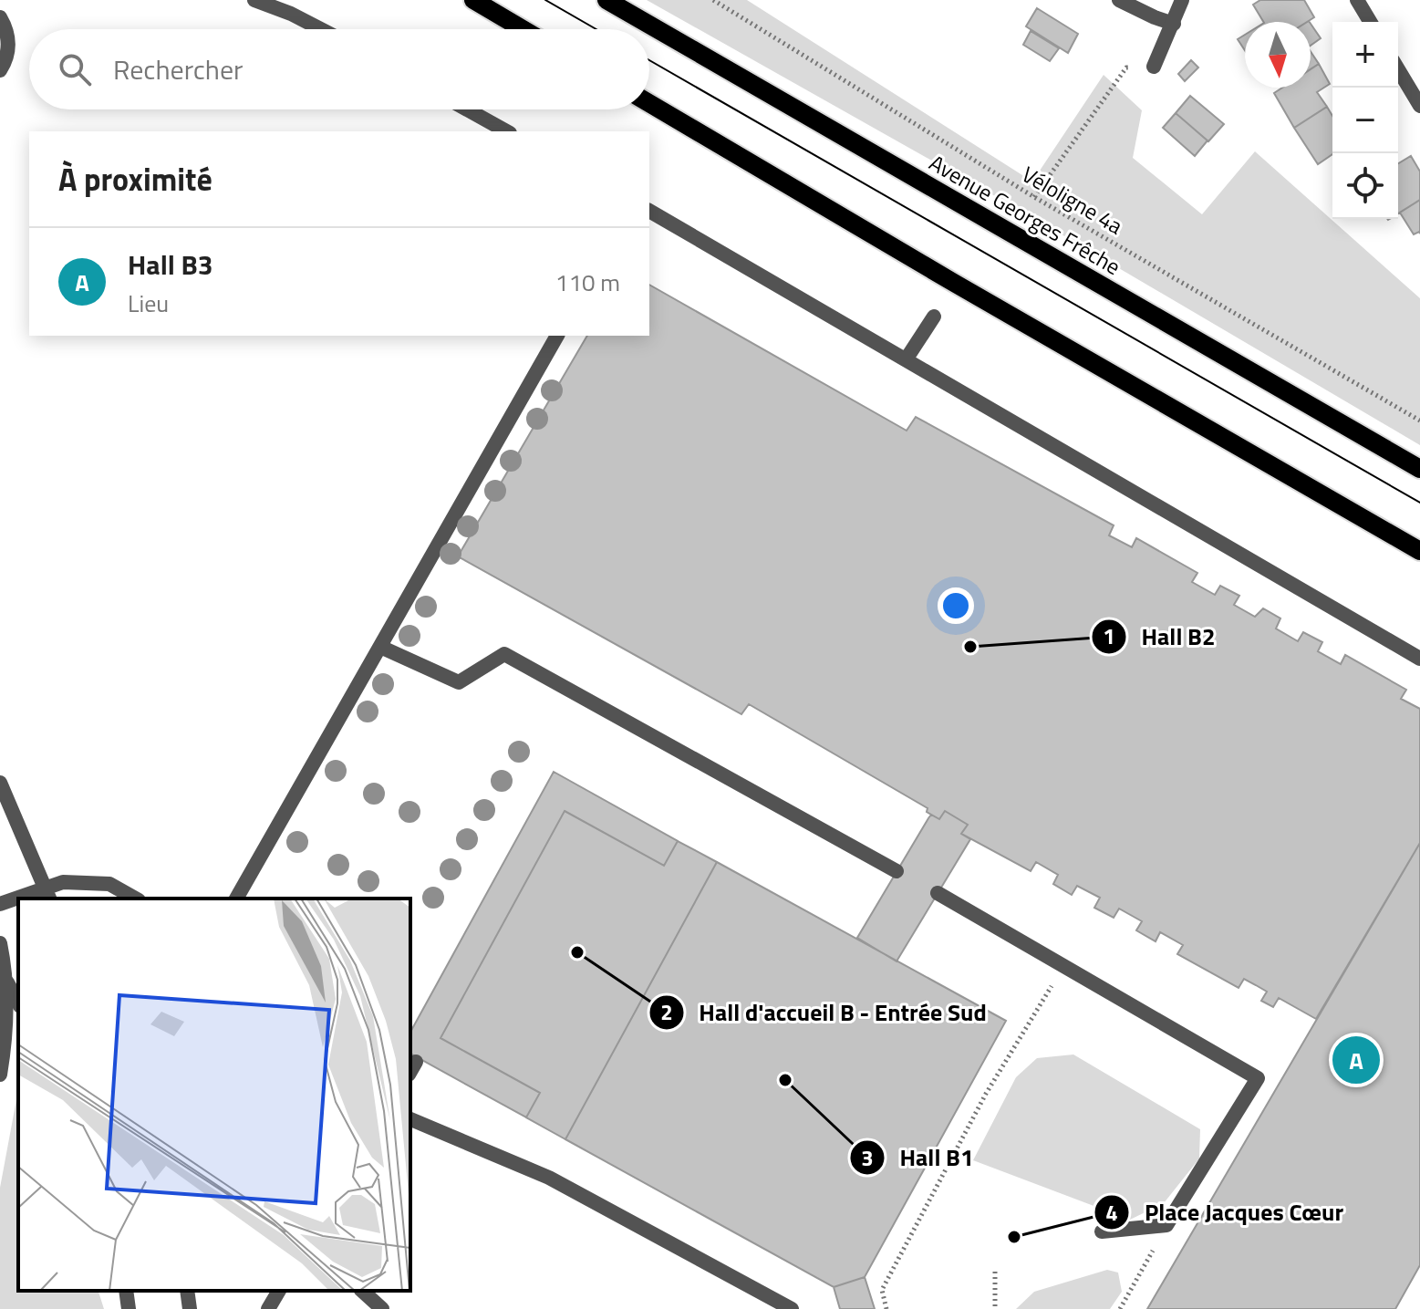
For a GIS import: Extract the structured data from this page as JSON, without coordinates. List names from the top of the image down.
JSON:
{
  "streets": {
    "main road": ["Avenue Georges Frêche"],
    "path": ["Véloligne 4a"]
  },
  "places": [
    "Hall B2",
    "Hall d'accueil B - Entrée Sud",
    "Hall B1",
    "Place Jacques Cœur"
  ],
  "north": "bottom",
  "page": {
    "map_buttons": ["+", "−"],
    "search": "Rechercher",
    "heading": "À proximité",
    "list": [
      {
        "mark": "A",
        "name": "Hall B3",
        "note": "Lieu",
        "value": "110 m"
      }
    ],
    "pins": "A"
  }
}
